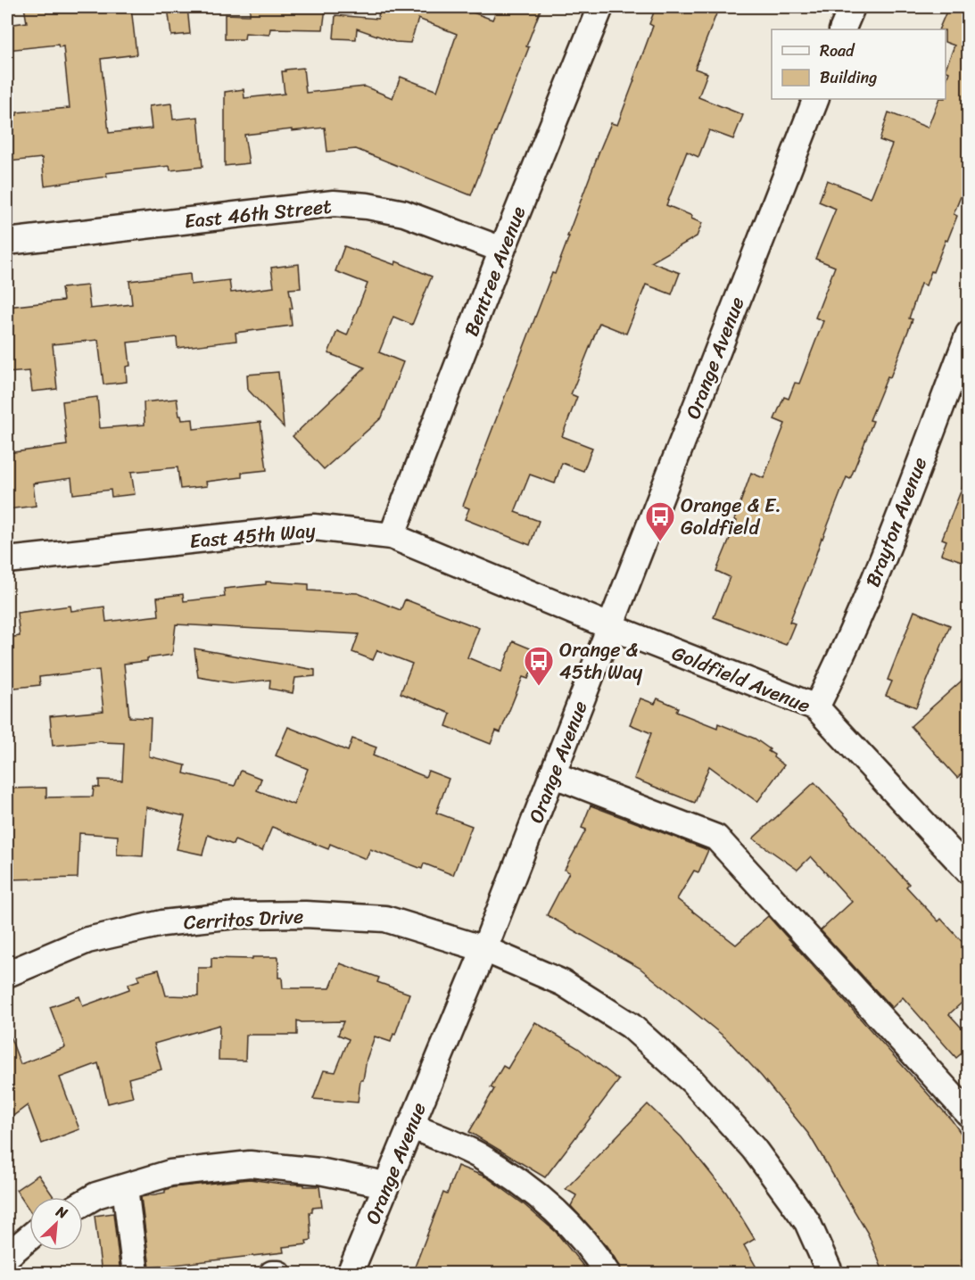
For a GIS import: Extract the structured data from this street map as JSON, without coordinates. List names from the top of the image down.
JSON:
{
  "streets": {
    "street": [
      "East 46th Street",
      "Bentree Avenue",
      "Orange Avenue",
      "Brayton Avenue",
      "East 45th Way",
      "Goldfield Avenue",
      "Cerritos Drive"
    ]
  },
  "crossings": [
    ["East 46th Street", "Bentree Avenue"],
    ["Bentree Avenue", "East 45th Way"],
    ["Orange Avenue", "East 45th Way"],
    ["Orange Avenue", "Goldfield Avenue"],
    ["Orange Avenue", "Cerritos Drive"],
    ["Brayton Avenue", "Goldfield Avenue"],
    ["East 45th Way", "Goldfield Avenue"]
  ],
  "places": {
    "bus stop": ["Orange & E. Goldfield", "Orange & 45th Way"]
  },
  "legend": ["Road", "Building"],
  "north": "top right"
}
